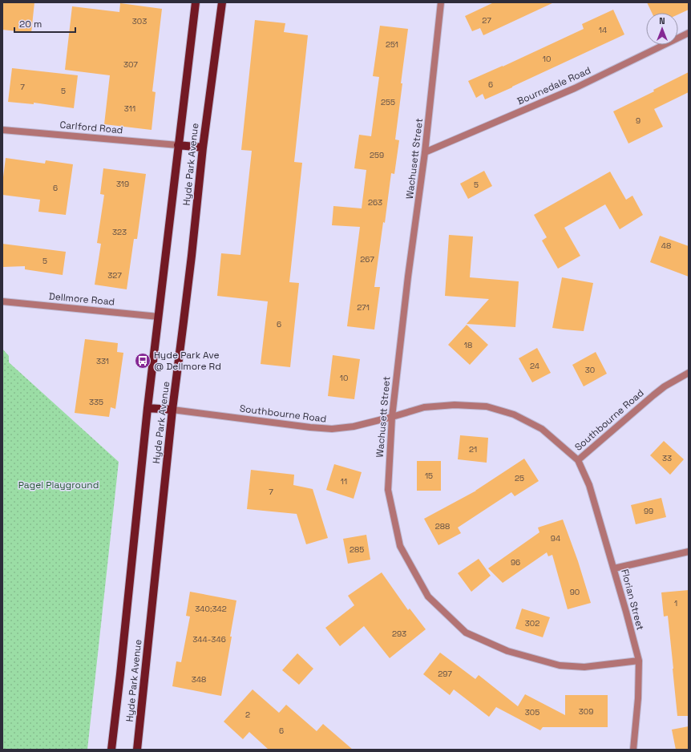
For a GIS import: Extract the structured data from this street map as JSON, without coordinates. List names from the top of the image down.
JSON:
{
  "streets": {
    "main road": ["Hyde Park Avenue"],
    "street": [
      "Bournedale Road",
      "Carlford Road",
      "Wachusett Street",
      "Dellmore Road",
      "Southbourne Road",
      "Florian Street"
    ]
  },
  "crossings": [
    ["Bournedale Road", "Wachusett Street"],
    ["Carlford Road", "Hyde Park Avenue"],
    ["Wachusett Street", "Southbourne Road"],
    ["Wachusett Street", "Florian Street"],
    ["Hyde Park Avenue", "Dellmore Road"],
    ["Hyde Park Avenue", "Southbourne Road"],
    ["Southbourne Road", "Florian Street"]
  ],
  "parks": ["Pagel Playground"],
  "places": {
    "bus stop": ["Hyde Park Ave @ Dellmore Rd"]
  },
  "house_numbers": [
    "27",
    "303",
    "14",
    "251",
    "10",
    "307",
    "6",
    "7",
    "5",
    "255",
    "311",
    "9",
    "259",
    "319",
    "5",
    "6",
    "263",
    "323",
    "48",
    "267",
    "5",
    "327",
    "271",
    "6",
    "18",
    "331",
    "24",
    "30",
    "10",
    "335",
    "21",
    "33",
    "15",
    "25",
    "11",
    "7",
    "99",
    "288",
    "94",
    "285",
    "96",
    "90",
    "1",
    "340;342",
    "302",
    "293",
    "344-346",
    "297",
    "348",
    "309",
    "305",
    "2",
    "6"
  ],
  "scale_bar": "20 m",
  "north": "top"
}
